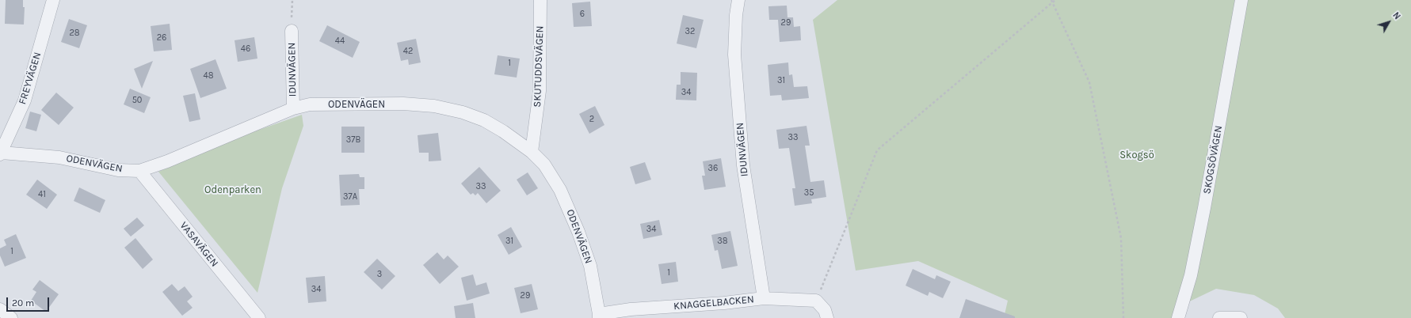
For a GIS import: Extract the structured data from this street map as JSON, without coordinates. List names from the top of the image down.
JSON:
{
  "streets": {
    "street": [
      "SKUTUDDSVÄGEN",
      "IDUNVÄGEN",
      "FREYVÄGEN",
      "ODENVÄGEN",
      "SKOGSÖVÄGEN",
      "VASAVÄGEN",
      "KNAGGELBACKEN"
    ]
  },
  "crossings": [
    ["SKUTUDDSVÄGEN", "ODENVÄGEN"],
    ["IDUNVÄGEN", "ODENVÄGEN"],
    ["IDUNVÄGEN", "KNAGGELBACKEN"],
    ["FREYVÄGEN", "ODENVÄGEN"],
    ["ODENVÄGEN", "VASAVÄGEN"],
    ["ODENVÄGEN", "KNAGGELBACKEN"]
  ],
  "parks": ["Skogsö", "Odenparken"],
  "house_numbers": [
    "6",
    "29",
    "32",
    "28",
    "26",
    "44",
    "46",
    "42",
    "1",
    "48",
    "31",
    "34",
    "50",
    "2",
    "33",
    "37B",
    "36",
    "33",
    "35",
    "41",
    "37A",
    "34",
    "31",
    "38",
    "1",
    "1",
    "3",
    "34",
    "29"
  ],
  "scale_bar": "20 m",
  "north": "top right"
}
